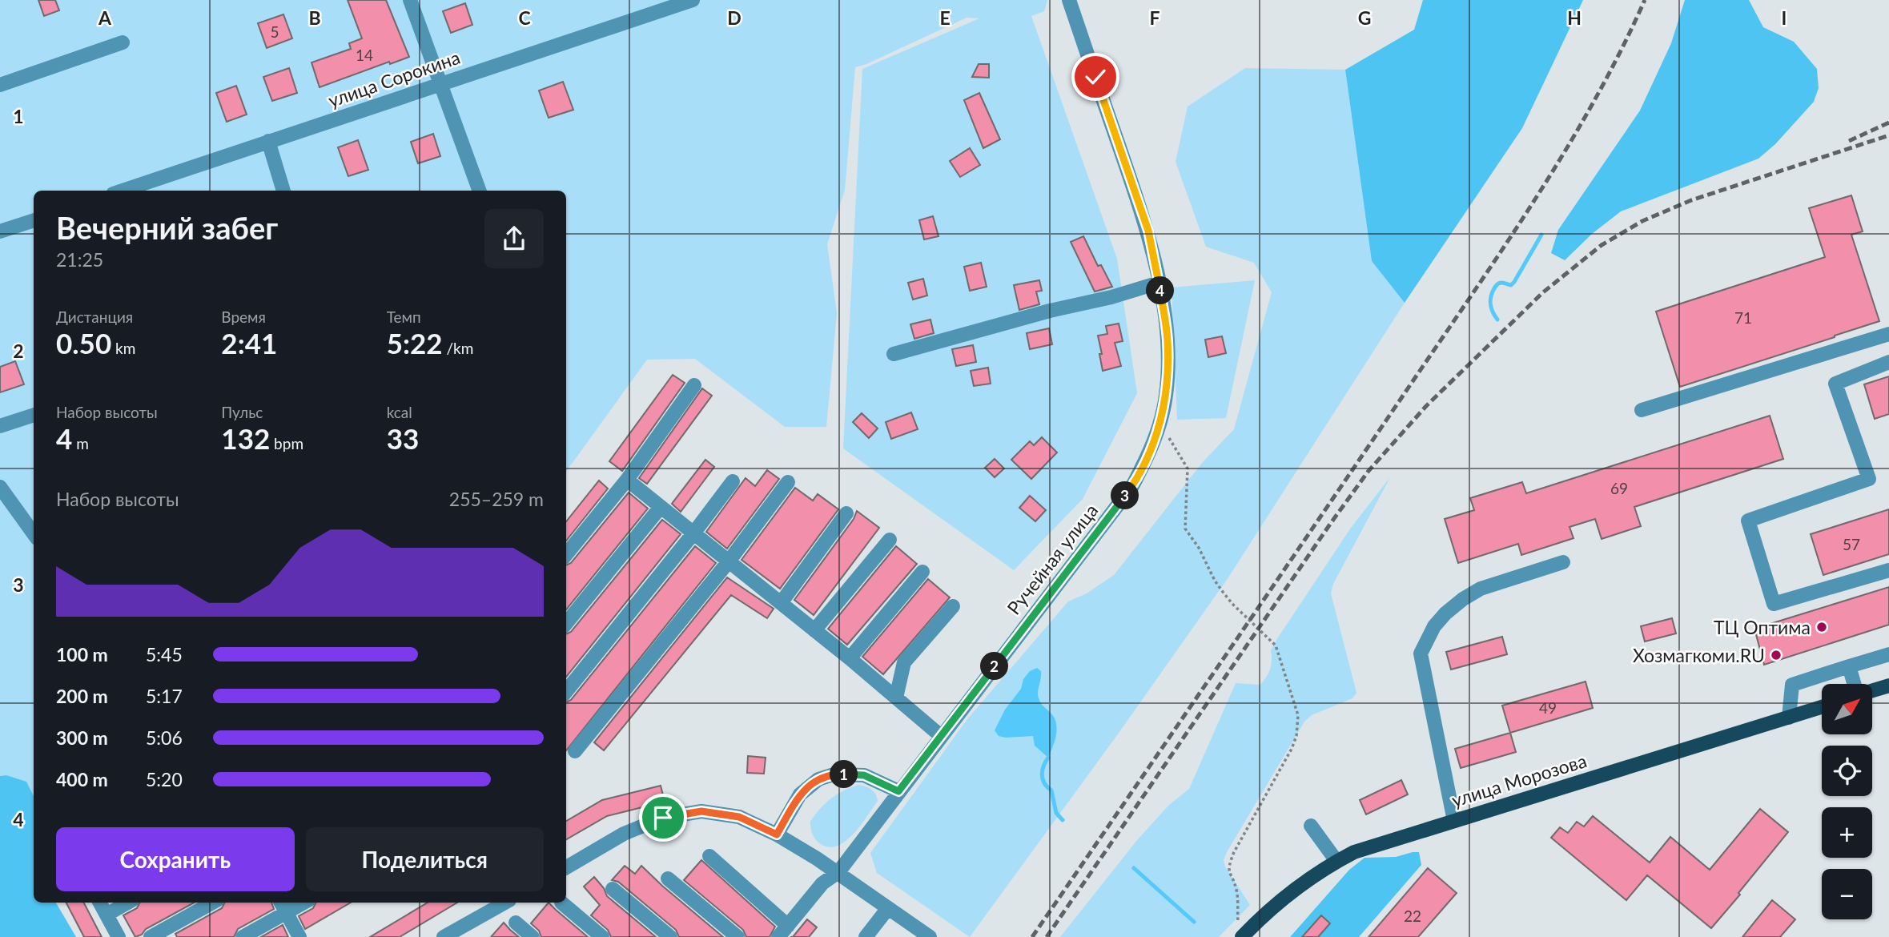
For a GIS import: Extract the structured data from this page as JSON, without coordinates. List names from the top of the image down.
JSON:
{
  "streets": {
    "main road": ["улица Морозова"],
    "street": ["улица Сорокина", "Ручейная улица"]
  },
  "places": ["ТЦ Оптима", "Хозмагкоми.RU"],
  "house_numbers": [
    "5",
    "14",
    "71",
    "69",
    "57",
    "49",
    "22"
  ],
  "north": "top right",
  "page": {
    "heading": ["Вечерний забег", "21:25"],
    "pins": [
      "4",
      "3",
      "2",
      "1"
    ],
    "stats": [
      ["Дистанция", "0.50 km"],
      ["Время", "2:41"],
      ["Темп", "5:22 /km"],
      ["Набор высоты", "4 m"],
      ["Пульс", "132 bpm"],
      ["kcal", "33"]
    ],
    "chart": ["Набор высоты", "255–259 m"],
    "list": [
      {
        "name": "100 m",
        "note": "5:45"
      },
      {
        "name": "200 m",
        "note": "5:17"
      },
      {
        "name": "300 m",
        "note": "5:06"
      },
      {
        "name": "400 m",
        "note": "5:20"
      }
    ],
    "map_buttons": ["+", "−"],
    "buttons": ["Сохранить", "Поделиться"]
  },
  "grid": {
    "columns": [
      "A",
      "B",
      "C",
      "D",
      "E",
      "F",
      "G",
      "H",
      "I"
    ],
    "rows": [
      "1",
      "2",
      "3",
      "4"
    ]
  }
}
